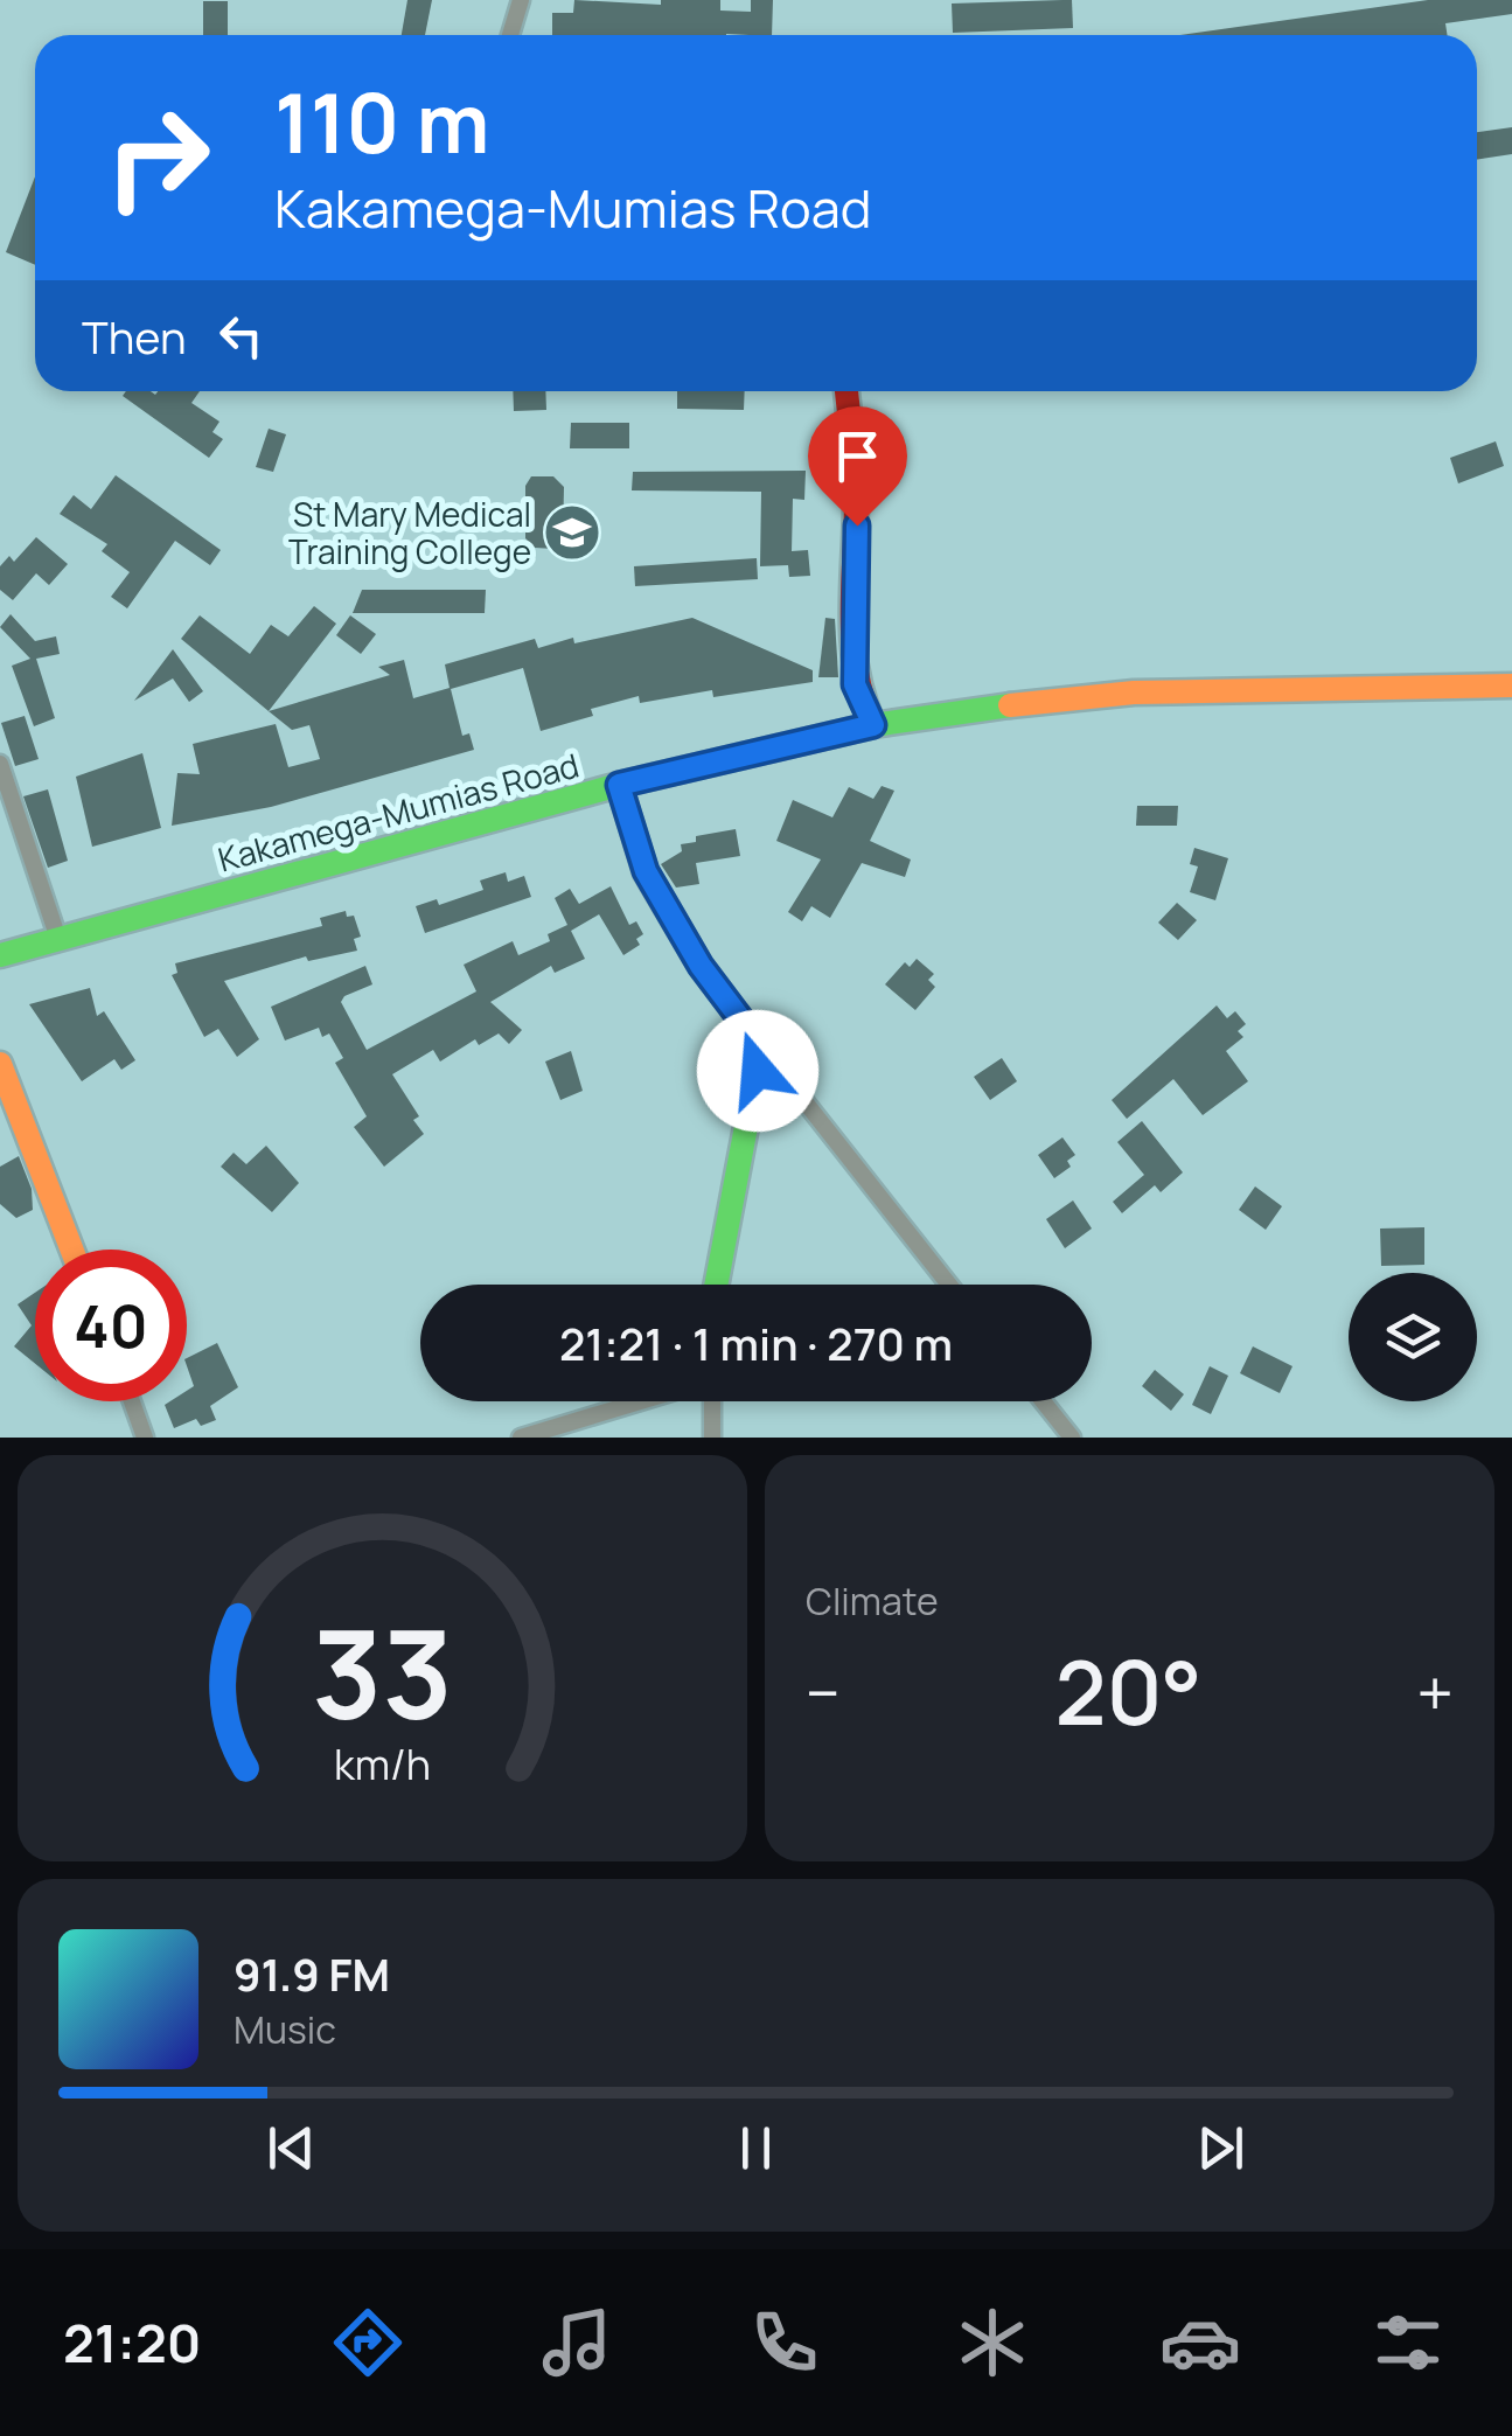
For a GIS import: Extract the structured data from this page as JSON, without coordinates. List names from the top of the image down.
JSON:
{
  "streets": {
    "main road": ["Kakamega-Mumias Road"]
  },
  "places": {
    "school or university": ["St Mary Medical Training College"]
  },
  "page": {
    "turn": ["110 m", "Kakamega-Mumias Road"],
    "then": "Then",
    "limit": "40",
    "trip": "21:21 · 1 min · 270 m",
    "tile": "Climate",
    "heat": ["−", "20°", "+"],
    "song": ["91.9 FM", "Music"],
    "tabs": "21:20",
    "gauge": ["33", "km/h"]
  }
}
